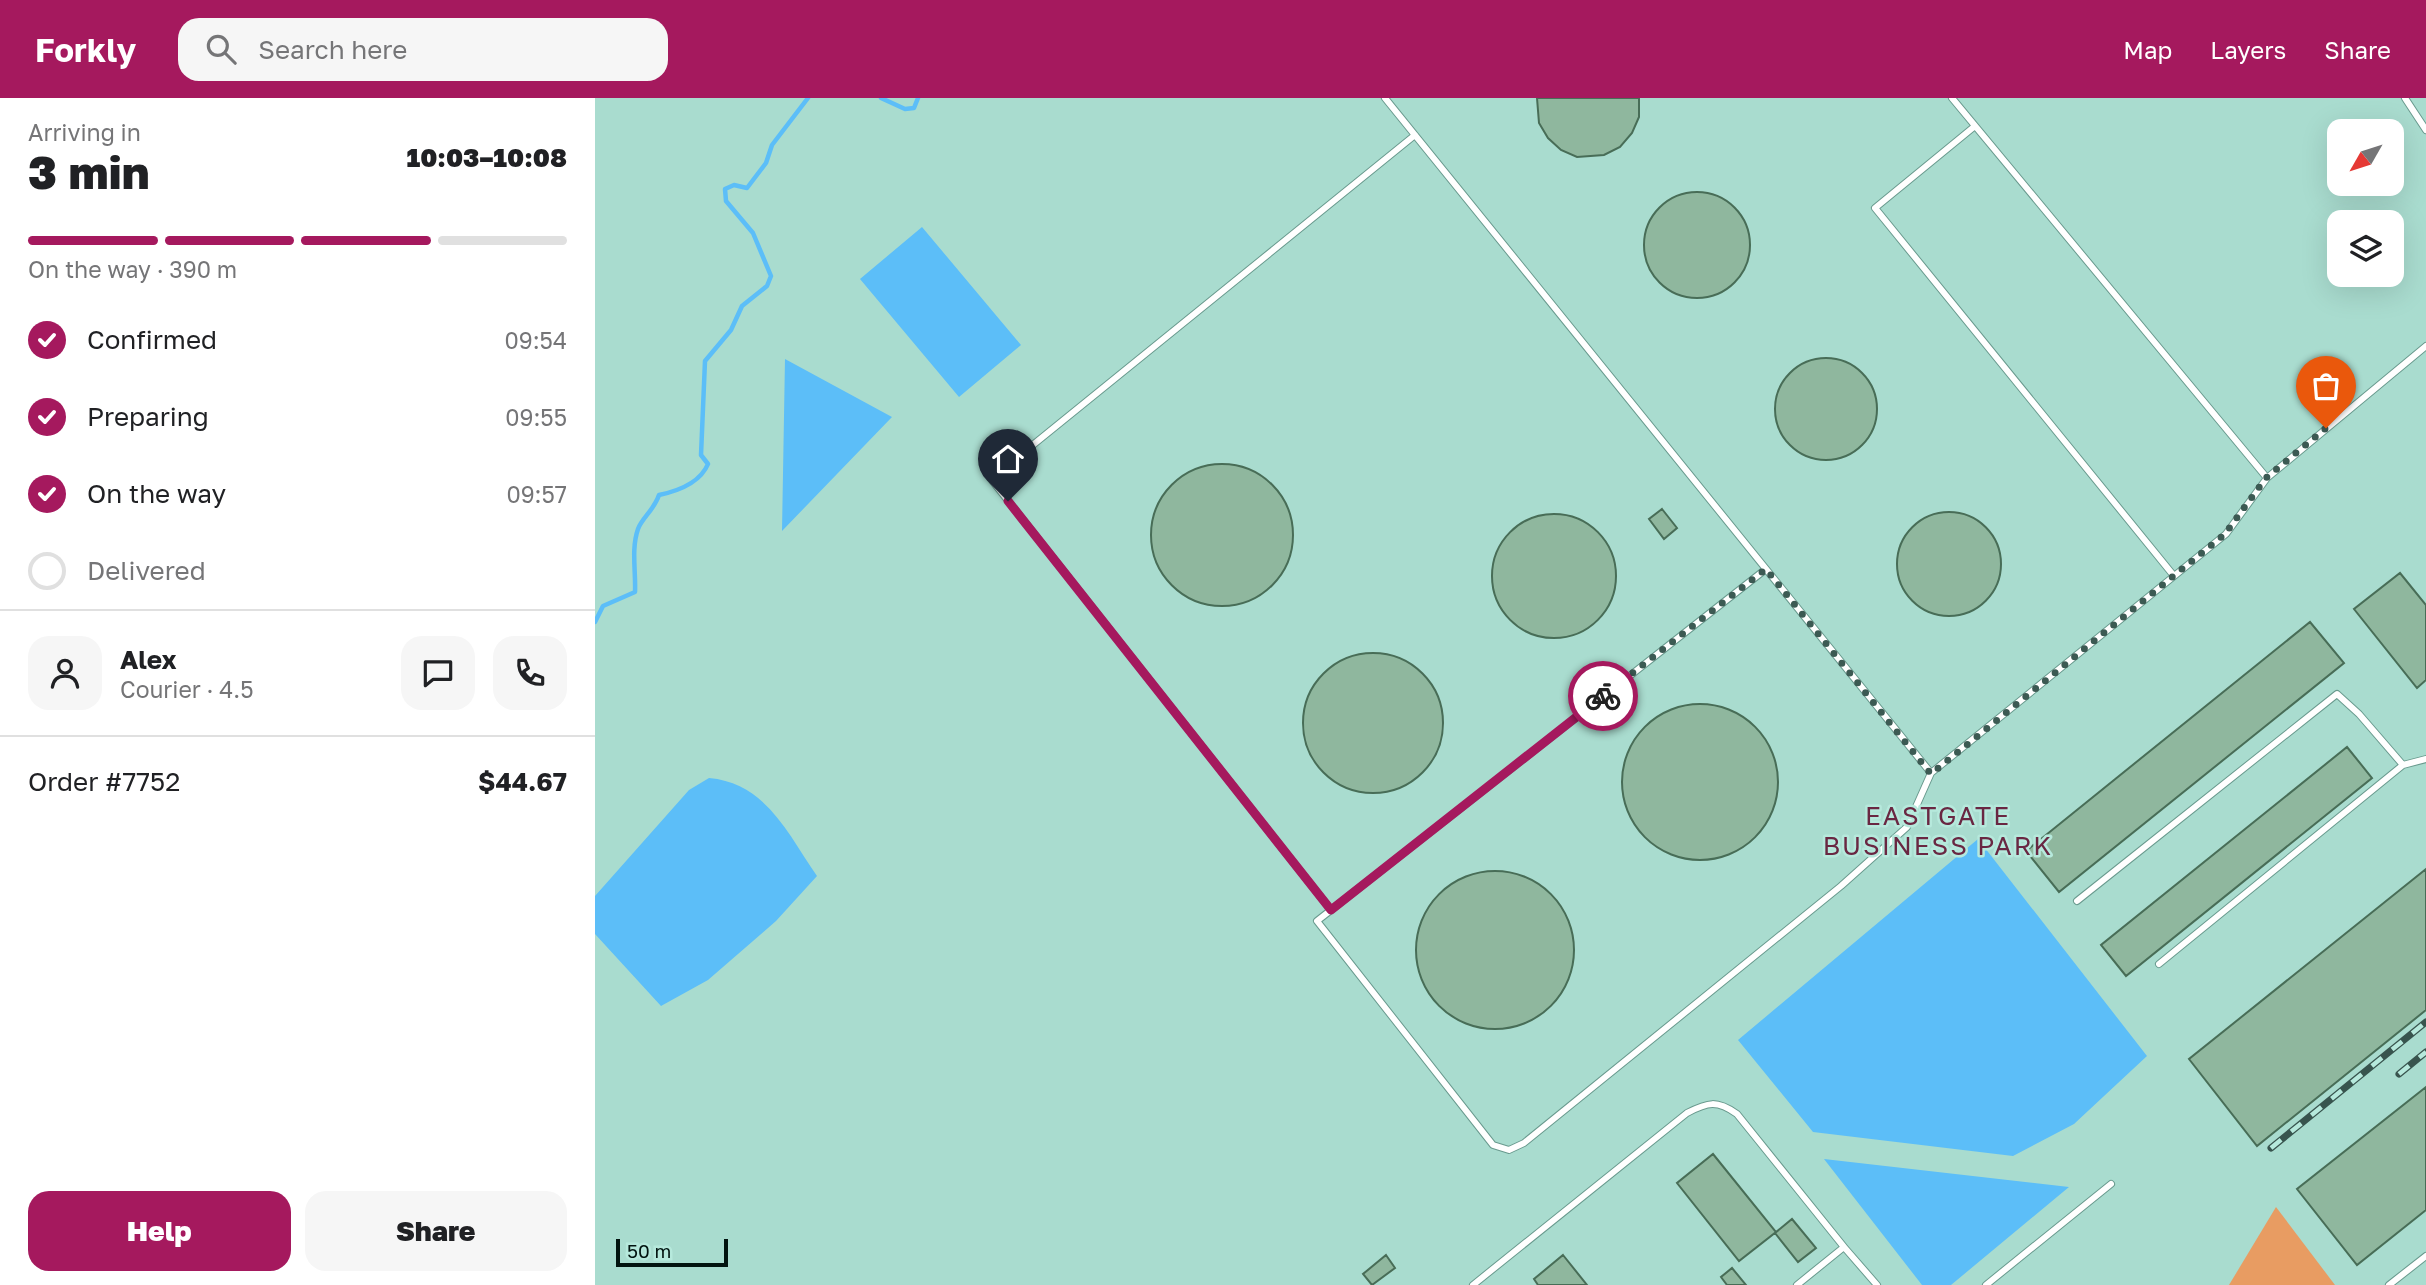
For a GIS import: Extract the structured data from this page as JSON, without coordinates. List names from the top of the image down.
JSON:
{
  "districts": ["EASTGATE BUSINESS PARK"],
  "scale_bar": "50 m",
  "north": "bottom left",
  "page": {
    "header": "Forkly",
    "search": "Search here",
    "nav": ["Map", "Layers", "Share"],
    "heading": ["3 min", "Arriving in", "10:03–10:08"],
    "panel": [
      "Alex",
      "Courier · 4.5",
      "Order #7752",
      "$44.67"
    ],
    "bar": "On the way · 390 m",
    "list": [
      ["Confirmed", "09:54"],
      ["Preparing", "09:55"],
      ["On the way", "09:57"],
      "Delivered"
    ],
    "buttons": ["Help", "Share"],
    "scale": "50 m"
  }
}
